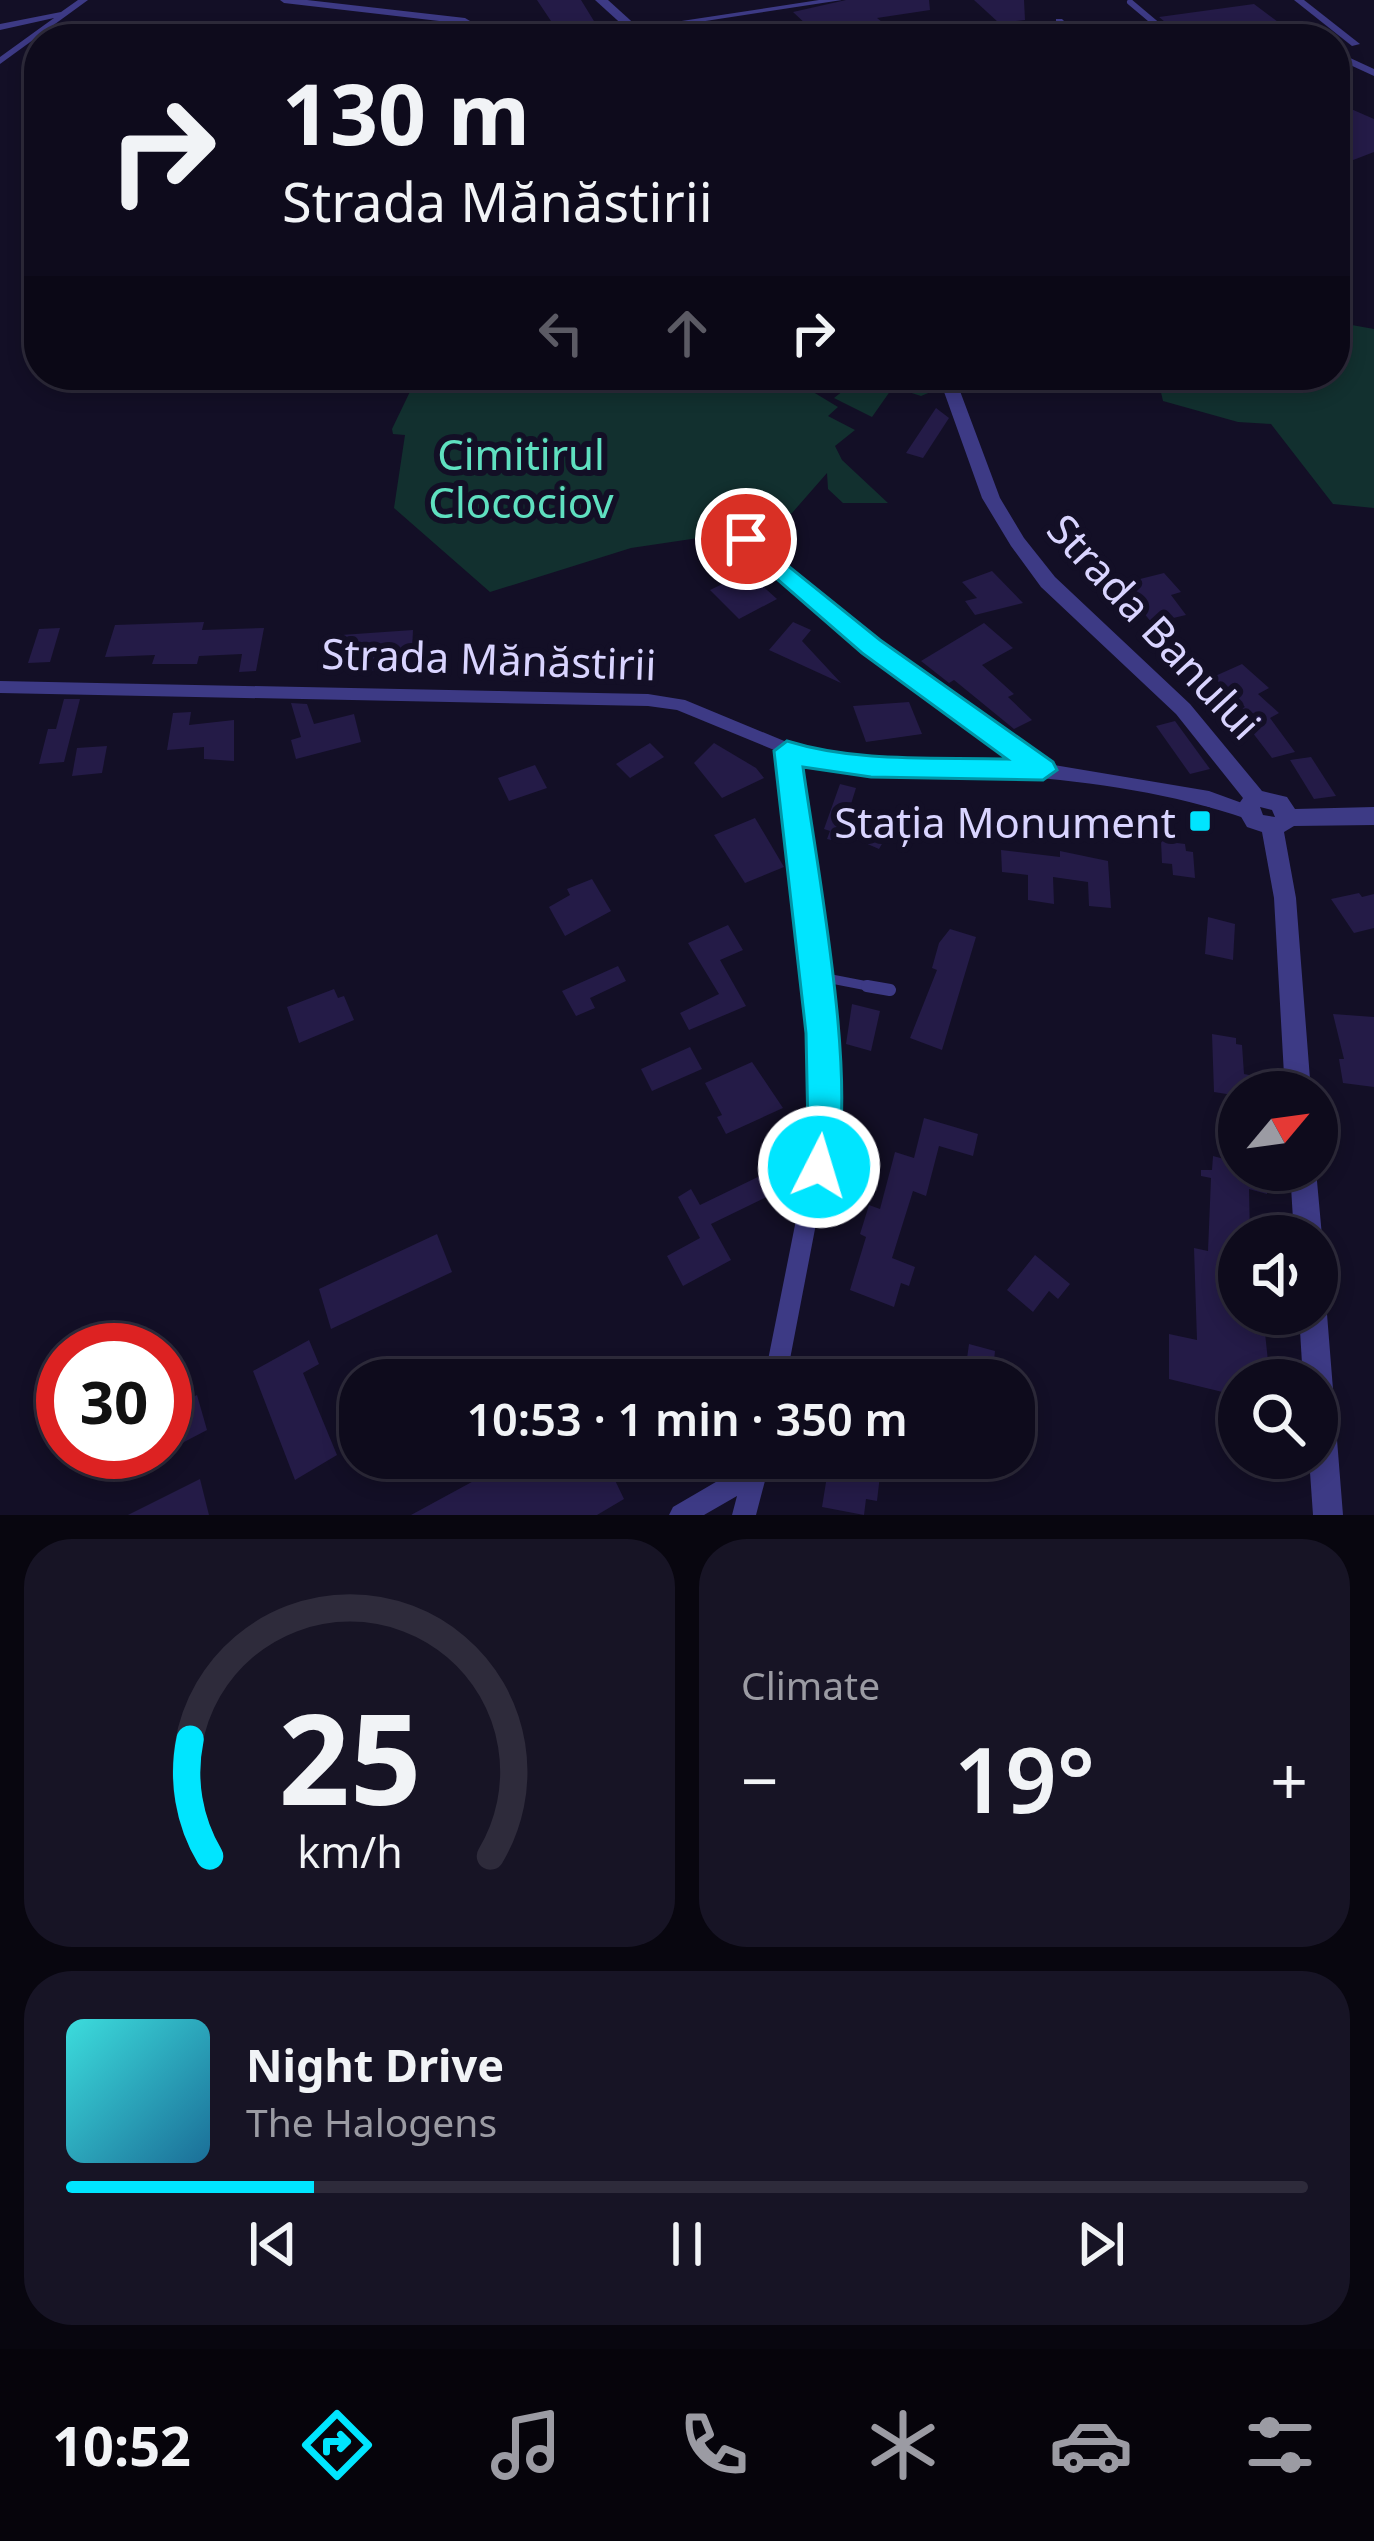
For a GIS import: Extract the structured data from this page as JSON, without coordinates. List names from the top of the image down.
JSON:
{
  "streets": {
    "street": ["Strada Banului", "Strada Mănăstirii"]
  },
  "crossings": [
    ["Strada Banului", "Strada Mănăstirii"]
  ],
  "parks": ["Cimitirul Clocociov"],
  "places": {
    "transit": ["Stația Monument"]
  },
  "north": "top right",
  "page": {
    "turn": ["130 m", "Strada Mănăstirii"],
    "limit": "30",
    "trip": "10:53 · 1 min · 350 m",
    "tile": "Climate",
    "heat": ["−", "19°", "+"],
    "song": ["Night Drive", "The Halogens"],
    "tabs": "10:52",
    "gauge": ["25", "km/h"]
  }
}
